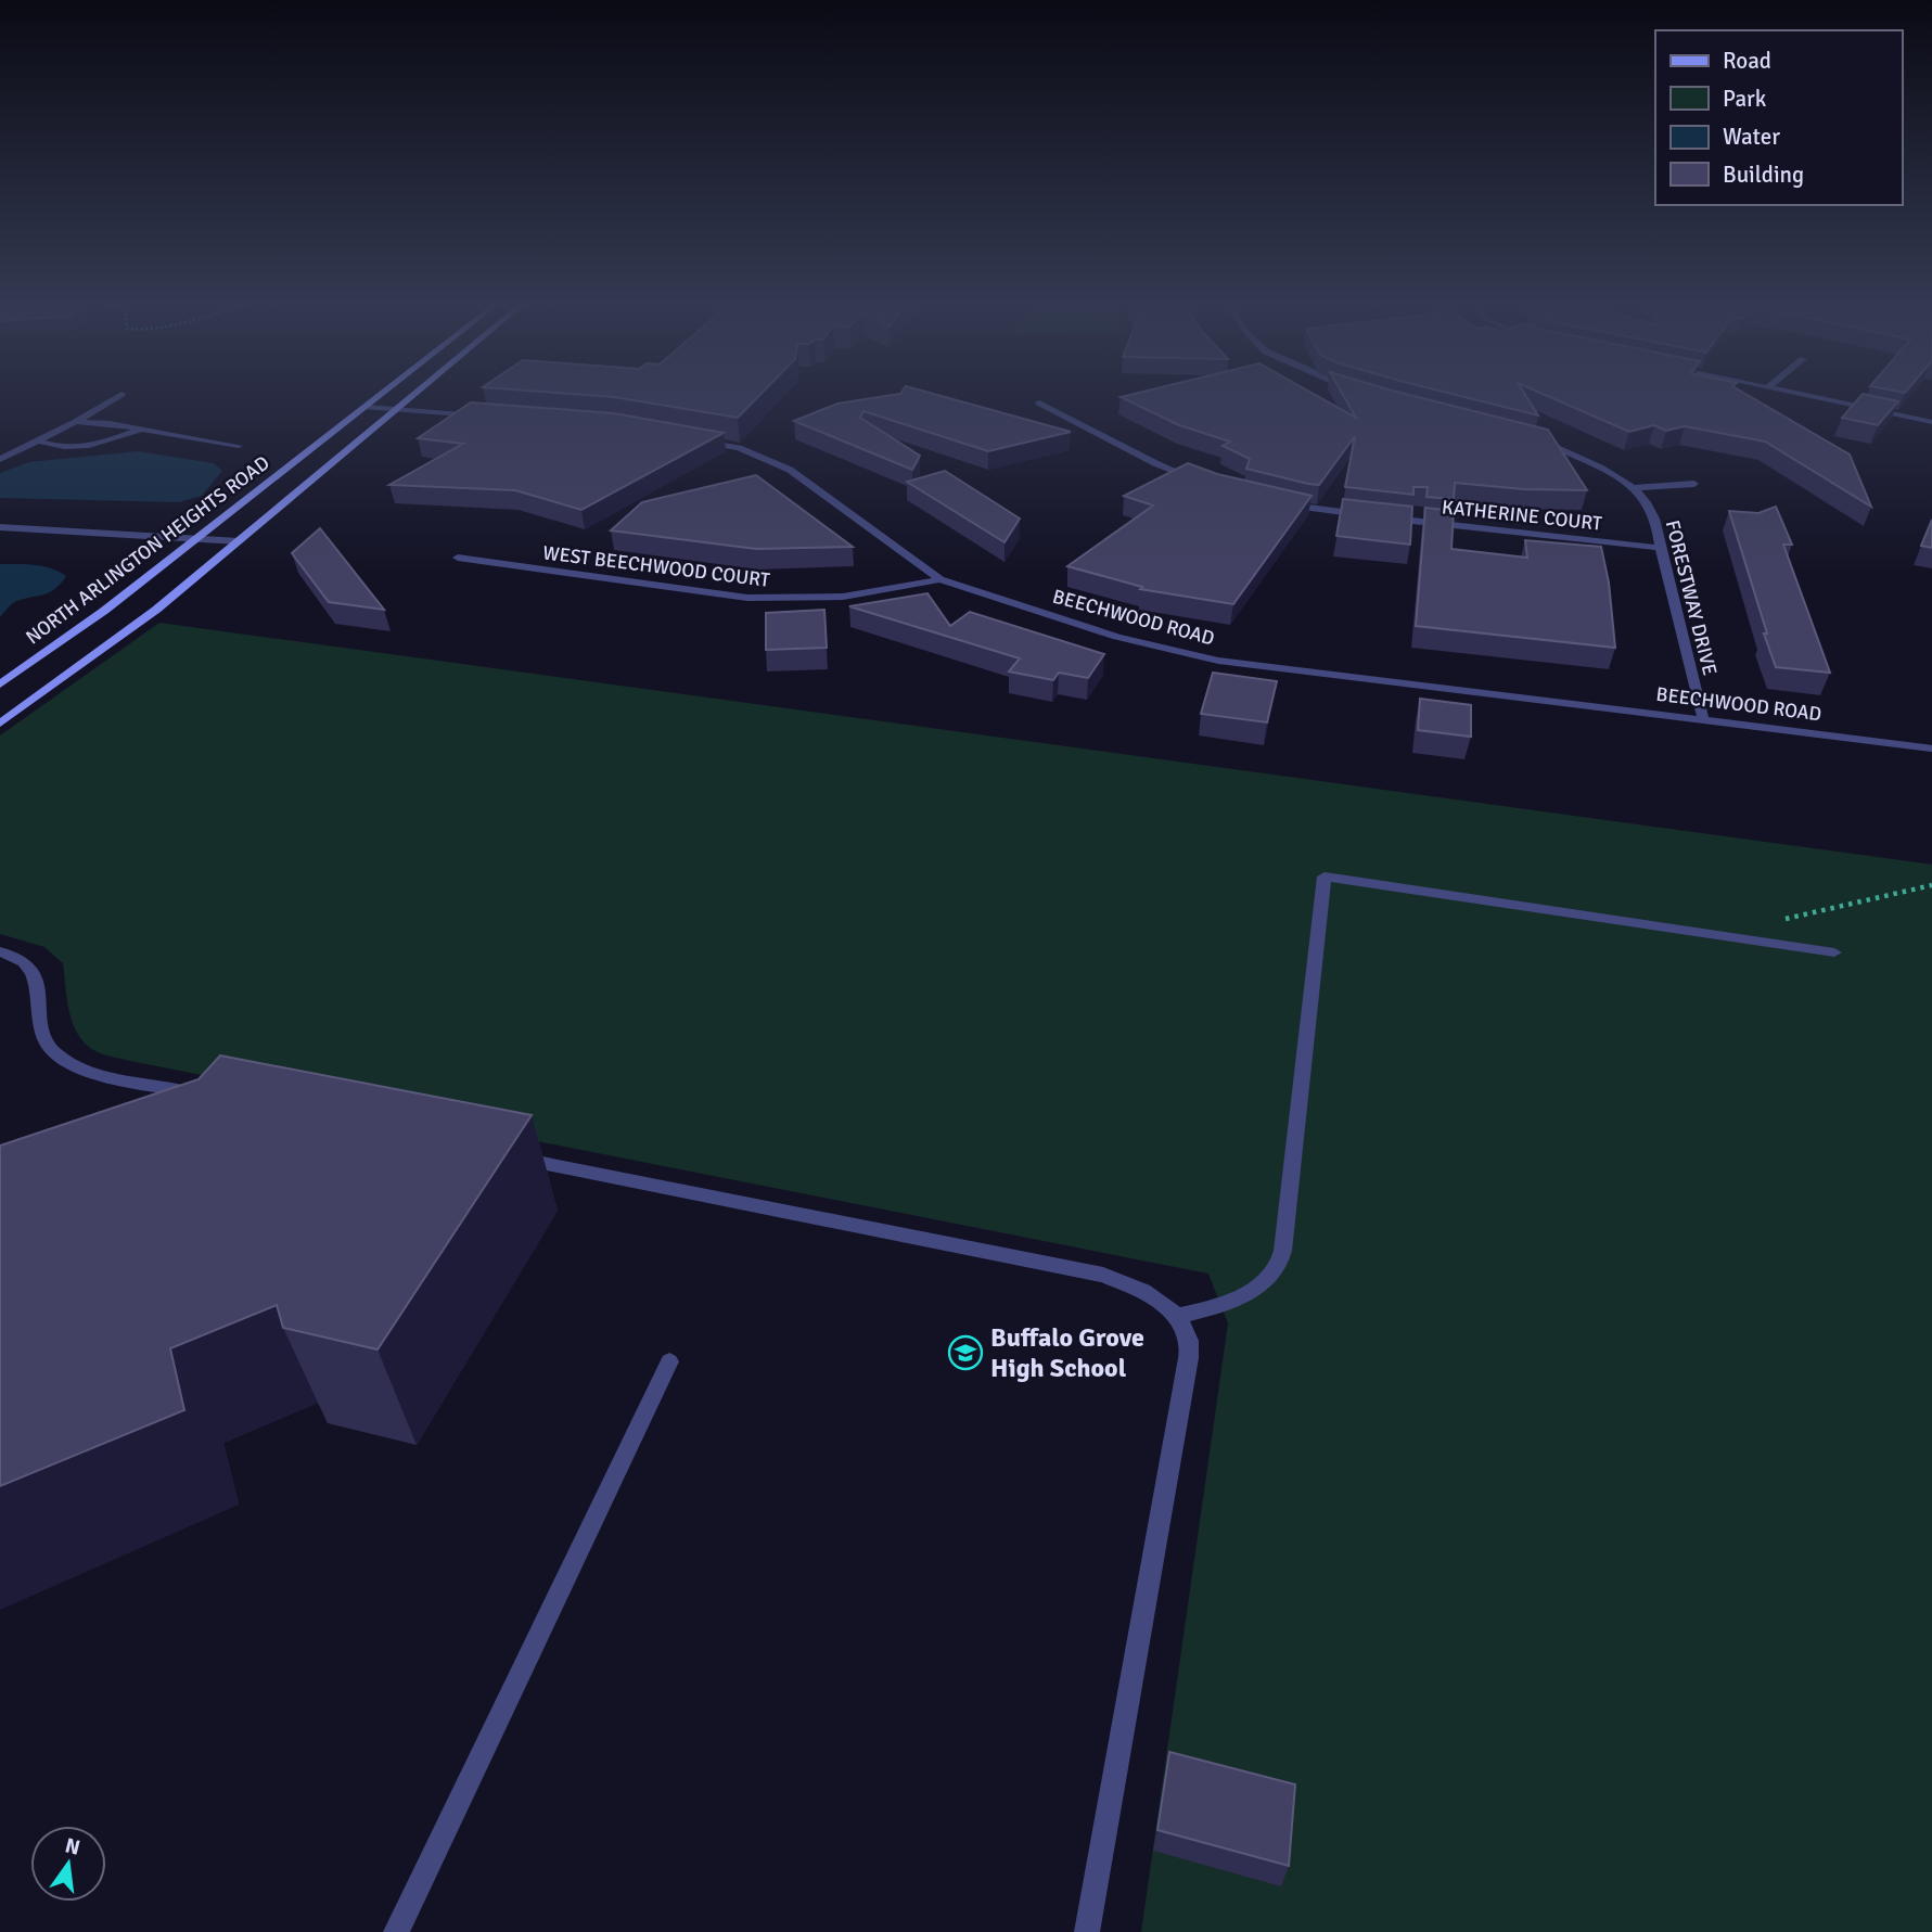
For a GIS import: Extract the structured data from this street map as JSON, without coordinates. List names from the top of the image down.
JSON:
{
  "streets": {
    "main road": ["NORTH ARLINGTON HEIGHTS ROAD"],
    "street": [
      "KATHERINE COURT",
      "WEST BEECHWOOD COURT",
      "FORESTWAY DRIVE",
      "BEECHWOOD ROAD"
    ]
  },
  "crossings": [
    ["KATHERINE COURT", "FORESTWAY DRIVE"],
    ["WEST BEECHWOOD COURT", "BEECHWOOD ROAD"],
    ["FORESTWAY DRIVE", "BEECHWOOD ROAD"]
  ],
  "places": {
    "school or university": ["Buffalo Grove High School"]
  },
  "legend": [
    "Road",
    "Park",
    "Water",
    "Building"
  ],
  "north": "top"
}
